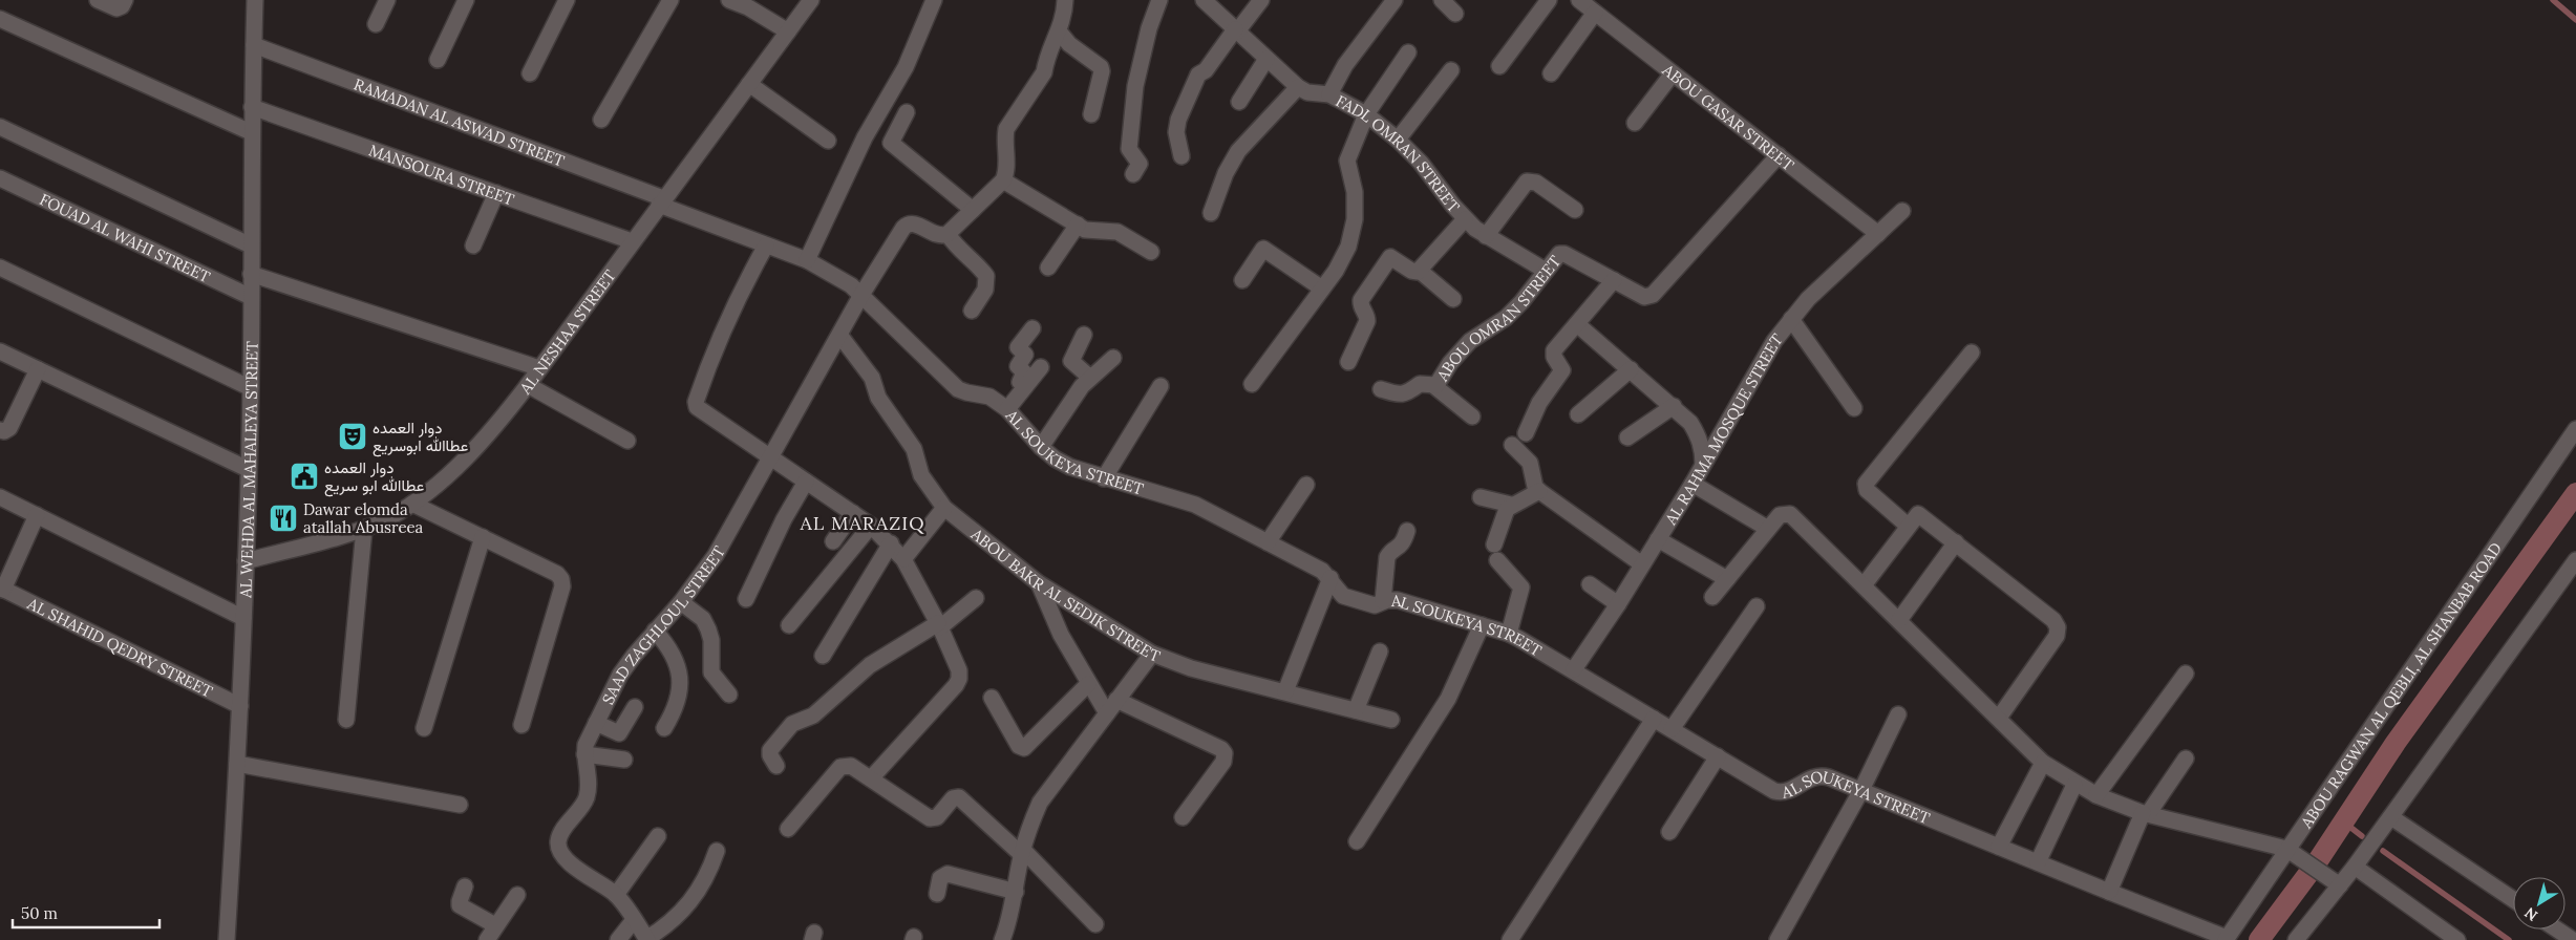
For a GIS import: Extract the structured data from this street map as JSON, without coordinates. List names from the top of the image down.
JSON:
{
  "streets": {
    "street": [
      "ABOU GASAR STREET",
      "RAMADAN AL ASWAD STREET",
      "FADL OMRAN STREET",
      "MANSOURA STREET",
      "FOUAD AL WAHI STREET",
      "ABOU OMRAN STREET",
      "AL NESHAA STREET",
      "AL RAHMA MOSQUE STREET",
      "AL SOUKEYA STREET",
      "AL WEHDA AL MAHALEYA STREET",
      "ABOU BAKR AL SEDIK STREET",
      "SAAD ZAGHLOUL STREET",
      "AL SHAHID QEDRY STREET",
      "ABOU RAGWAN AL QEBLI, AL SHANBAB ROAD"
    ]
  },
  "crossings": [
    ["ABOU GASAR STREET", "ABOU OMRAN STREET"],
    ["ABOU GASAR STREET", "AL RAHMA MOSQUE STREET"],
    ["RAMADAN AL ASWAD STREET", "AL NESHAA STREET"],
    ["RAMADAN AL ASWAD STREET", "AL SOUKEYA STREET"],
    ["RAMADAN AL ASWAD STREET", "AL WEHDA AL MAHALEYA STREET"],
    ["FADL OMRAN STREET", "ABOU OMRAN STREET"],
    ["MANSOURA STREET", "AL NESHAA STREET"],
    ["MANSOURA STREET", "AL WEHDA AL MAHALEYA STREET"],
    ["FOUAD AL WAHI STREET", "AL WEHDA AL MAHALEYA STREET"],
    ["AL NESHAA STREET", "AL SOUKEYA STREET"],
    ["AL NESHAA STREET", "AL WEHDA AL MAHALEYA STREET"],
    ["AL RAHMA MOSQUE STREET", "AL SOUKEYA STREET"],
    ["AL SOUKEYA STREET", "SAAD ZAGHLOUL STREET"],
    ["AL SOUKEYA STREET", "ABOU RAGWAN AL QEBLI, AL SHANBAB ROAD"],
    ["AL WEHDA AL MAHALEYA STREET", "AL SHAHID QEDRY STREET"],
    ["ABOU BAKR AL SEDIK STREET", "SAAD ZAGHLOUL STREET"]
  ],
  "districts": ["AL MARAZIQ"],
  "places": {
    "theatre": ["دوار العمده عطاالله ابوسريع"],
    "public building": ["دوار العمده عطاالله ابو سريع"],
    "restaurant": ["Dawar elomda atallah Abusreea"]
  },
  "scale_bar": "50 m",
  "north": "bottom left"
}
